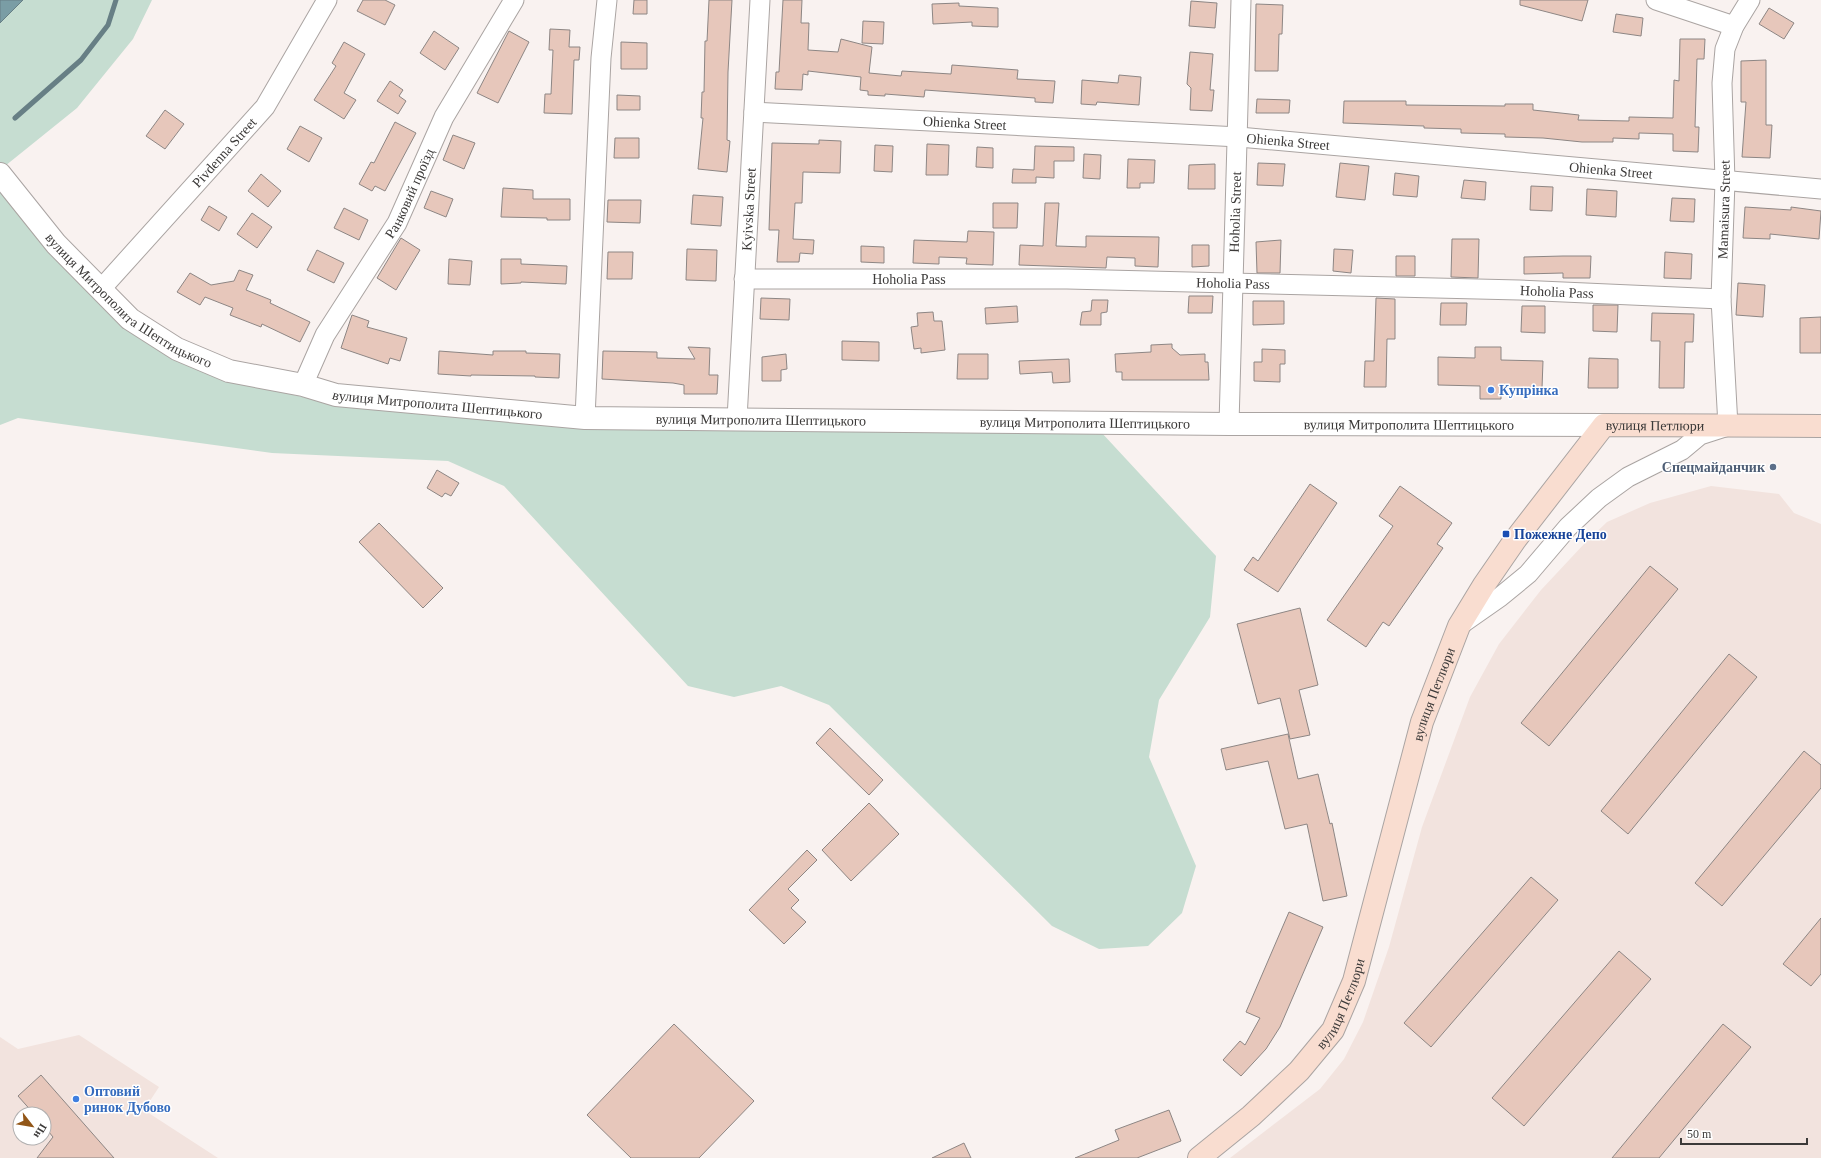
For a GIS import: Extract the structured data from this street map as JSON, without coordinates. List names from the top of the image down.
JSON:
{
  "streets": {
    "main road": ["вулиця Петлюри"],
    "street": [
      "Ohienka Street",
      "Pivdenna Street",
      "Ранковий проїзд",
      "Kyivska Street",
      "Mamaisura Street",
      "Hoholia Street",
      "Hoholia Pass",
      "вулиця Митрополита Шептицького"
    ]
  },
  "crossings": [
    ["Ohienka Street", "Kyivska Street"],
    ["Ohienka Street", "Mamaisura Street"],
    ["Ohienka Street", "Hoholia Street"],
    ["Pivdenna Street", "вулиця Митрополита Шептицького"],
    ["Ранковий проїзд", "вулиця Митрополита Шептицького"],
    ["Kyivska Street", "Hoholia Pass"],
    ["Kyivska Street", "вулиця Митрополита Шептицького"],
    ["Mamaisura Street", "Hoholia Pass"],
    ["Mamaisura Street", "вулиця Петлюри"],
    ["Hoholia Street", "Hoholia Pass"],
    ["Hoholia Street", "вулиця Митрополита Шептицького"],
    ["вулиця Митрополита Шептицького", "вулиця Петлюри"]
  ],
  "places": {
    "other": ["Купрінка", "Спецмайданчик", "Оптовий ринок Дубово"],
    "transit": ["Пожежне Депо"]
  },
  "scale_bar": "50 m",
  "north": "bottom right"
}
